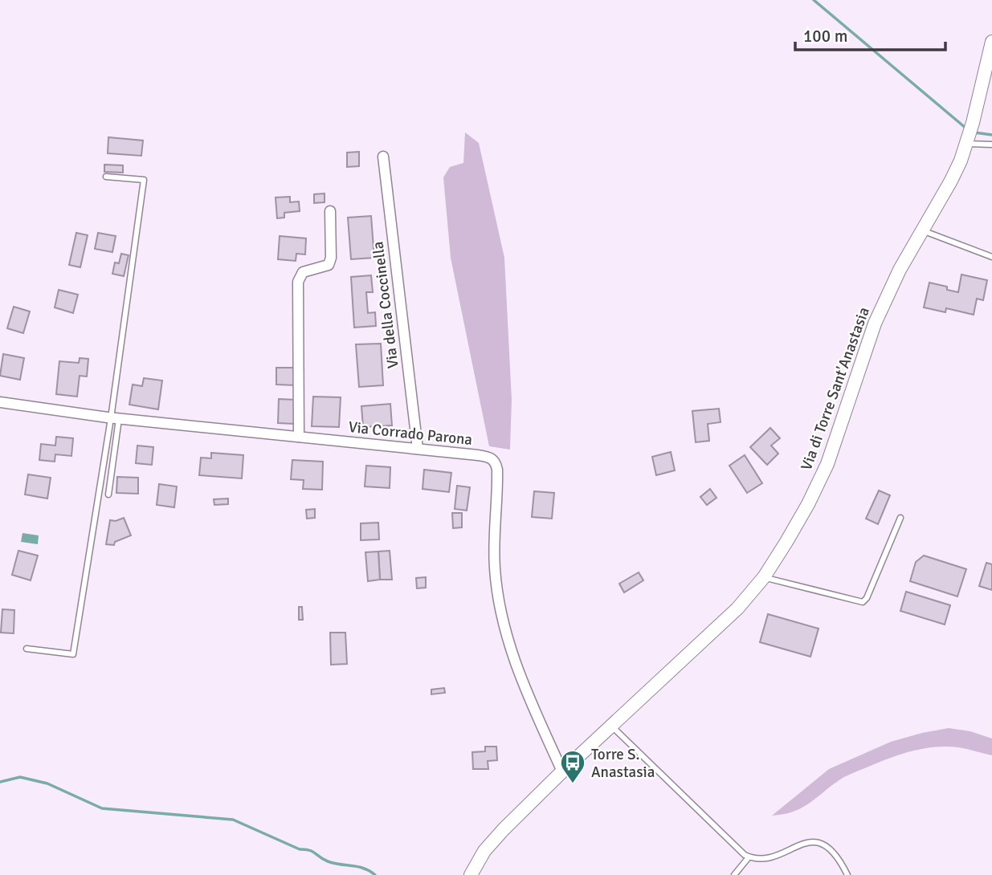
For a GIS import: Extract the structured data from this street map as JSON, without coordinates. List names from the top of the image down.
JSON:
{
  "streets": {
    "street": ["Via della Coccinella", "Via di Torre Sant'Anastasia", "Via Corrado Parona"]
  },
  "crossings": [
    ["Via della Coccinella", "Via Corrado Parona"],
    ["Via di Torre Sant'Anastasia", "Via Corrado Parona"]
  ],
  "places": {
    "bus stop": ["Torre S. Anastasia"]
  },
  "scale_bar": "100 m"
}
